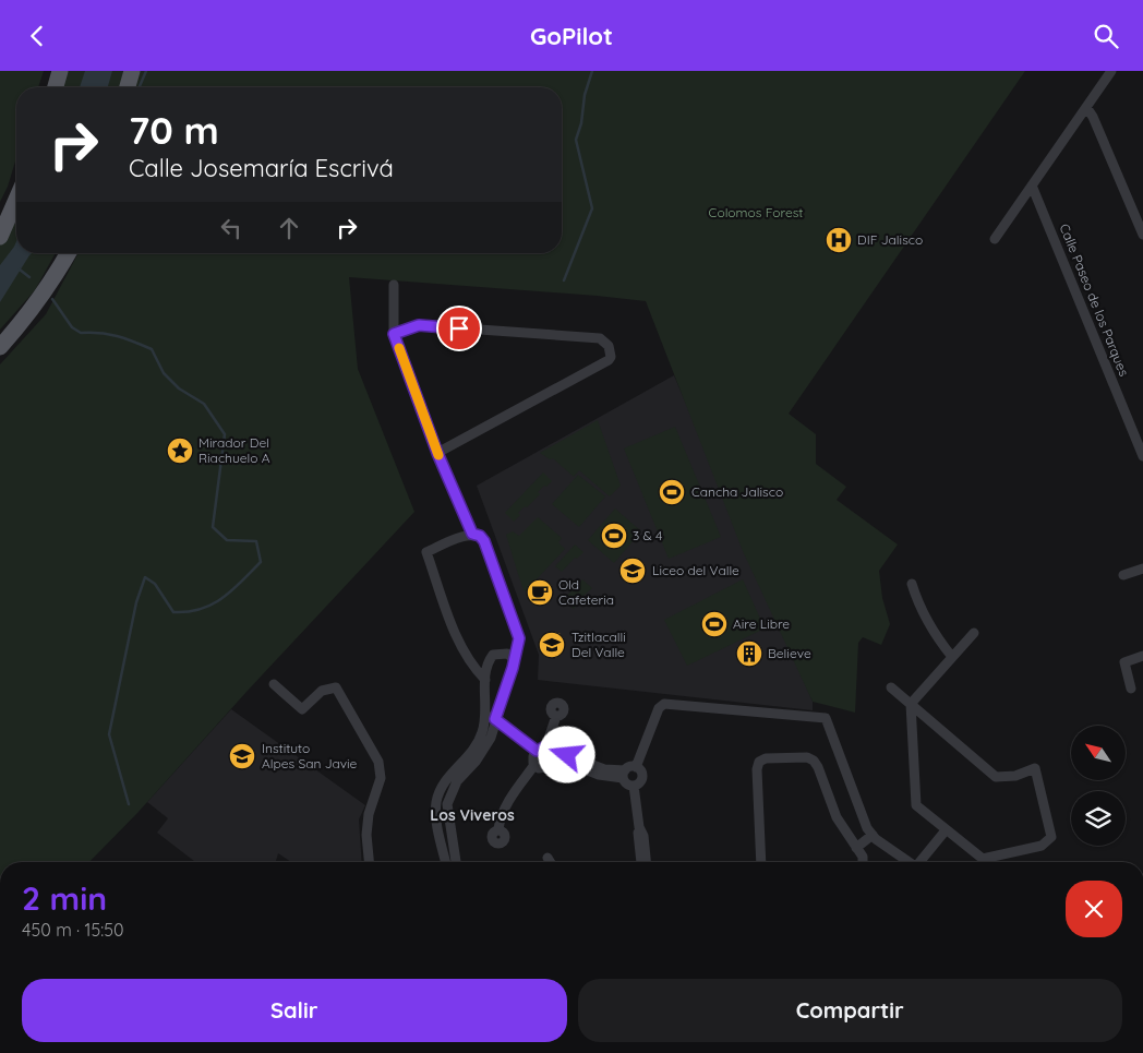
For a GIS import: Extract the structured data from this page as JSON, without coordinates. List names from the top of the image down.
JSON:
{
  "streets": {
    "street": ["Calle Paseo de los Parques"]
  },
  "districts": ["Los Viveros"],
  "parks": ["Colomos Forest"],
  "places": {
    "hospital": ["DIF Jalisco"],
    "place": ["Mirador Del Riachuelo A"],
    "sports": ["Cancha Jalisco", "3 & 4", "Aire Libre"],
    "school or university": ["Liceo del Valle", "Tzitlacalli Del Valle", "Instituto Alpes San Javie"],
    "cafe": ["Old Cafeteria"],
    "building": ["Believe"]
  },
  "north": "top left",
  "page": {
    "header": "GoPilot",
    "turn": ["70 m", "Calle Josemaría Escrivá"],
    "heading": ["2 min", "450 m · 15:50"],
    "buttons": ["Salir", "Compartir"]
  }
}
